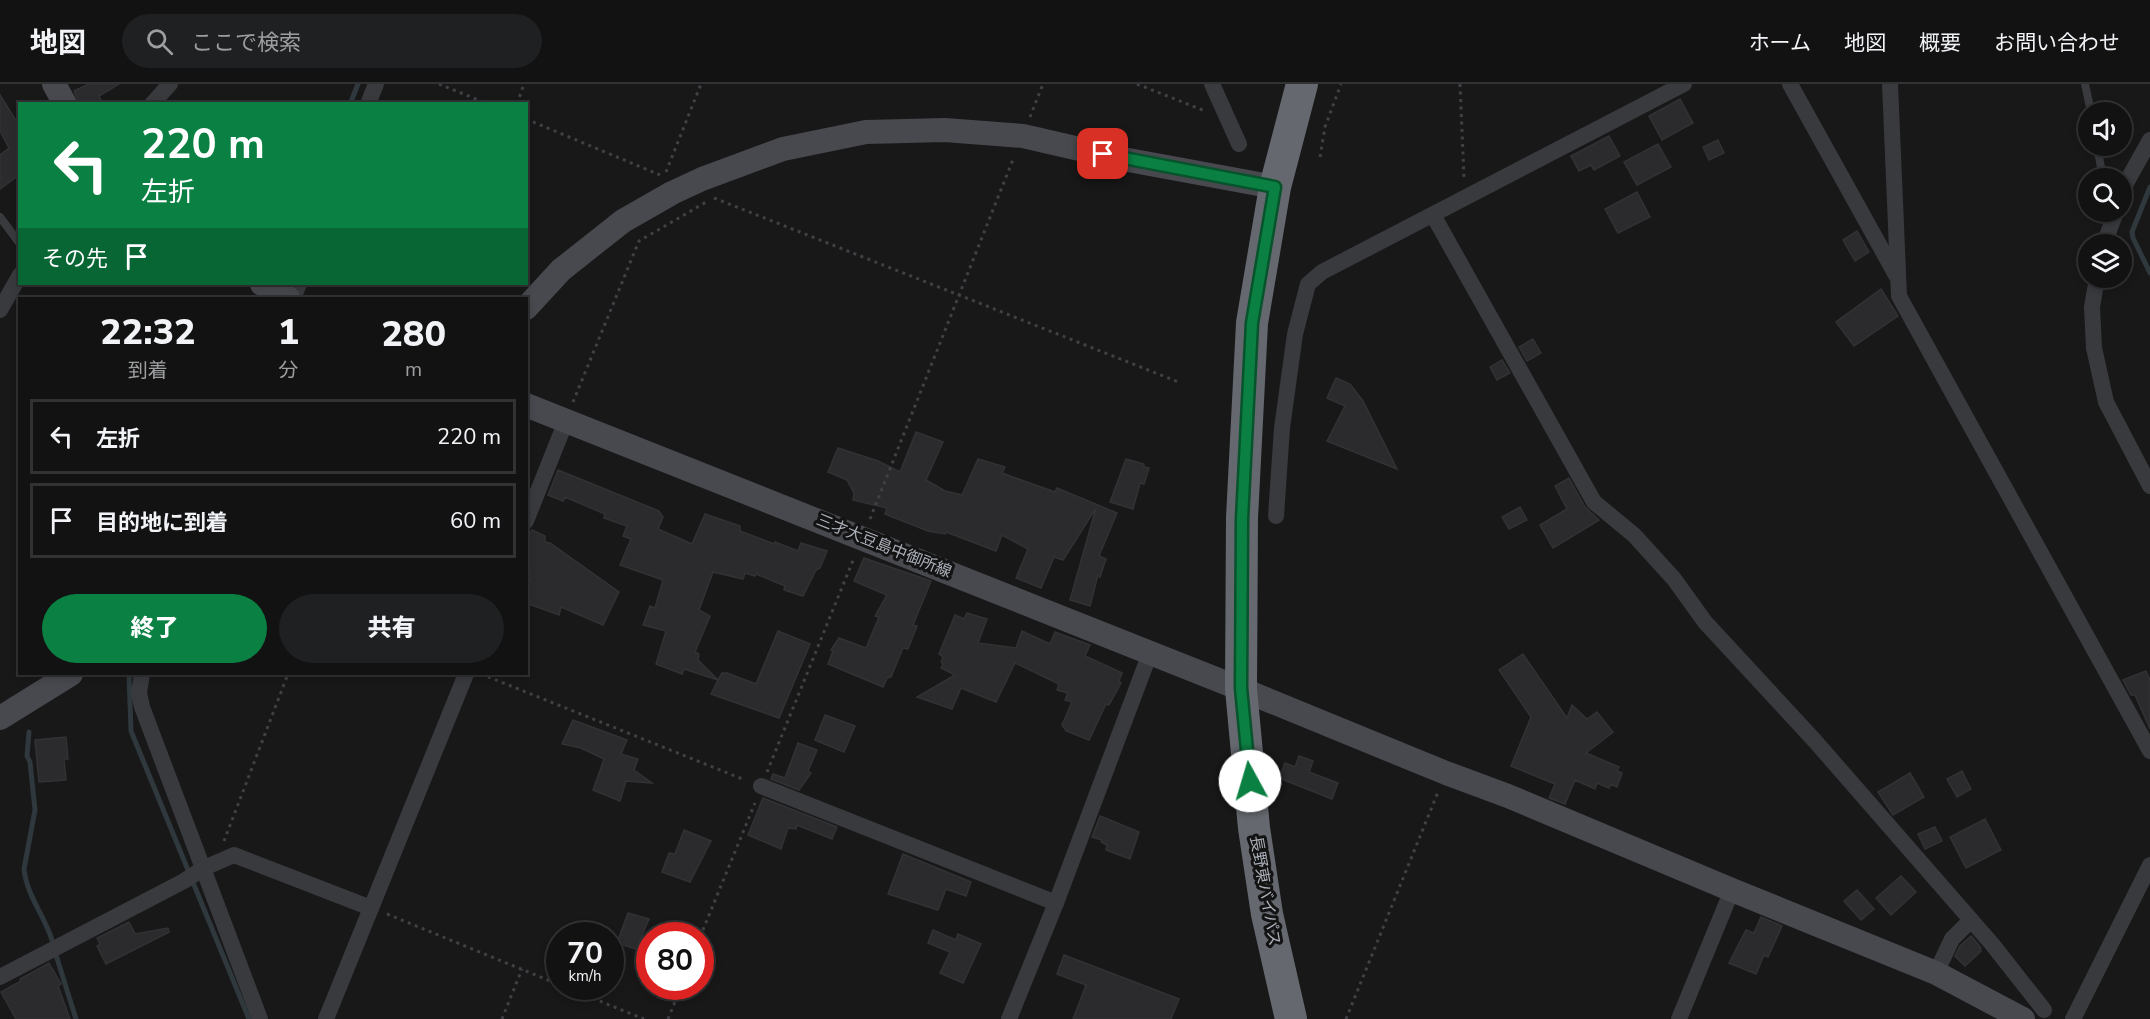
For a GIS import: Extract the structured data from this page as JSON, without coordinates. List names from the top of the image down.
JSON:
{
  "streets": {
    "highway": ["長野東バイパス"],
    "street": ["三才大豆島中御所線"]
  },
  "crossings": [
    ["三才大豆島中御所線", "長野東バイパス"]
  ],
  "page": {
    "header": "地図",
    "search": "ここで検索",
    "nav": [
      "ホーム",
      "地図",
      "概要",
      "お問い合わせ"
    ],
    "turn": ["220 m", "左折"],
    "then": "その先",
    "eta": [
      "22:32",
      "到着",
      "1",
      "分",
      "280",
      "m"
    ],
    "list": [
      {
        "name": "左折",
        "value": "220 m"
      },
      {
        "name": "目的地に到着",
        "value": "60 m"
      }
    ],
    "buttons": ["終了", "共有"],
    "speed": "70 km/h",
    "limit": "80"
  }
}
